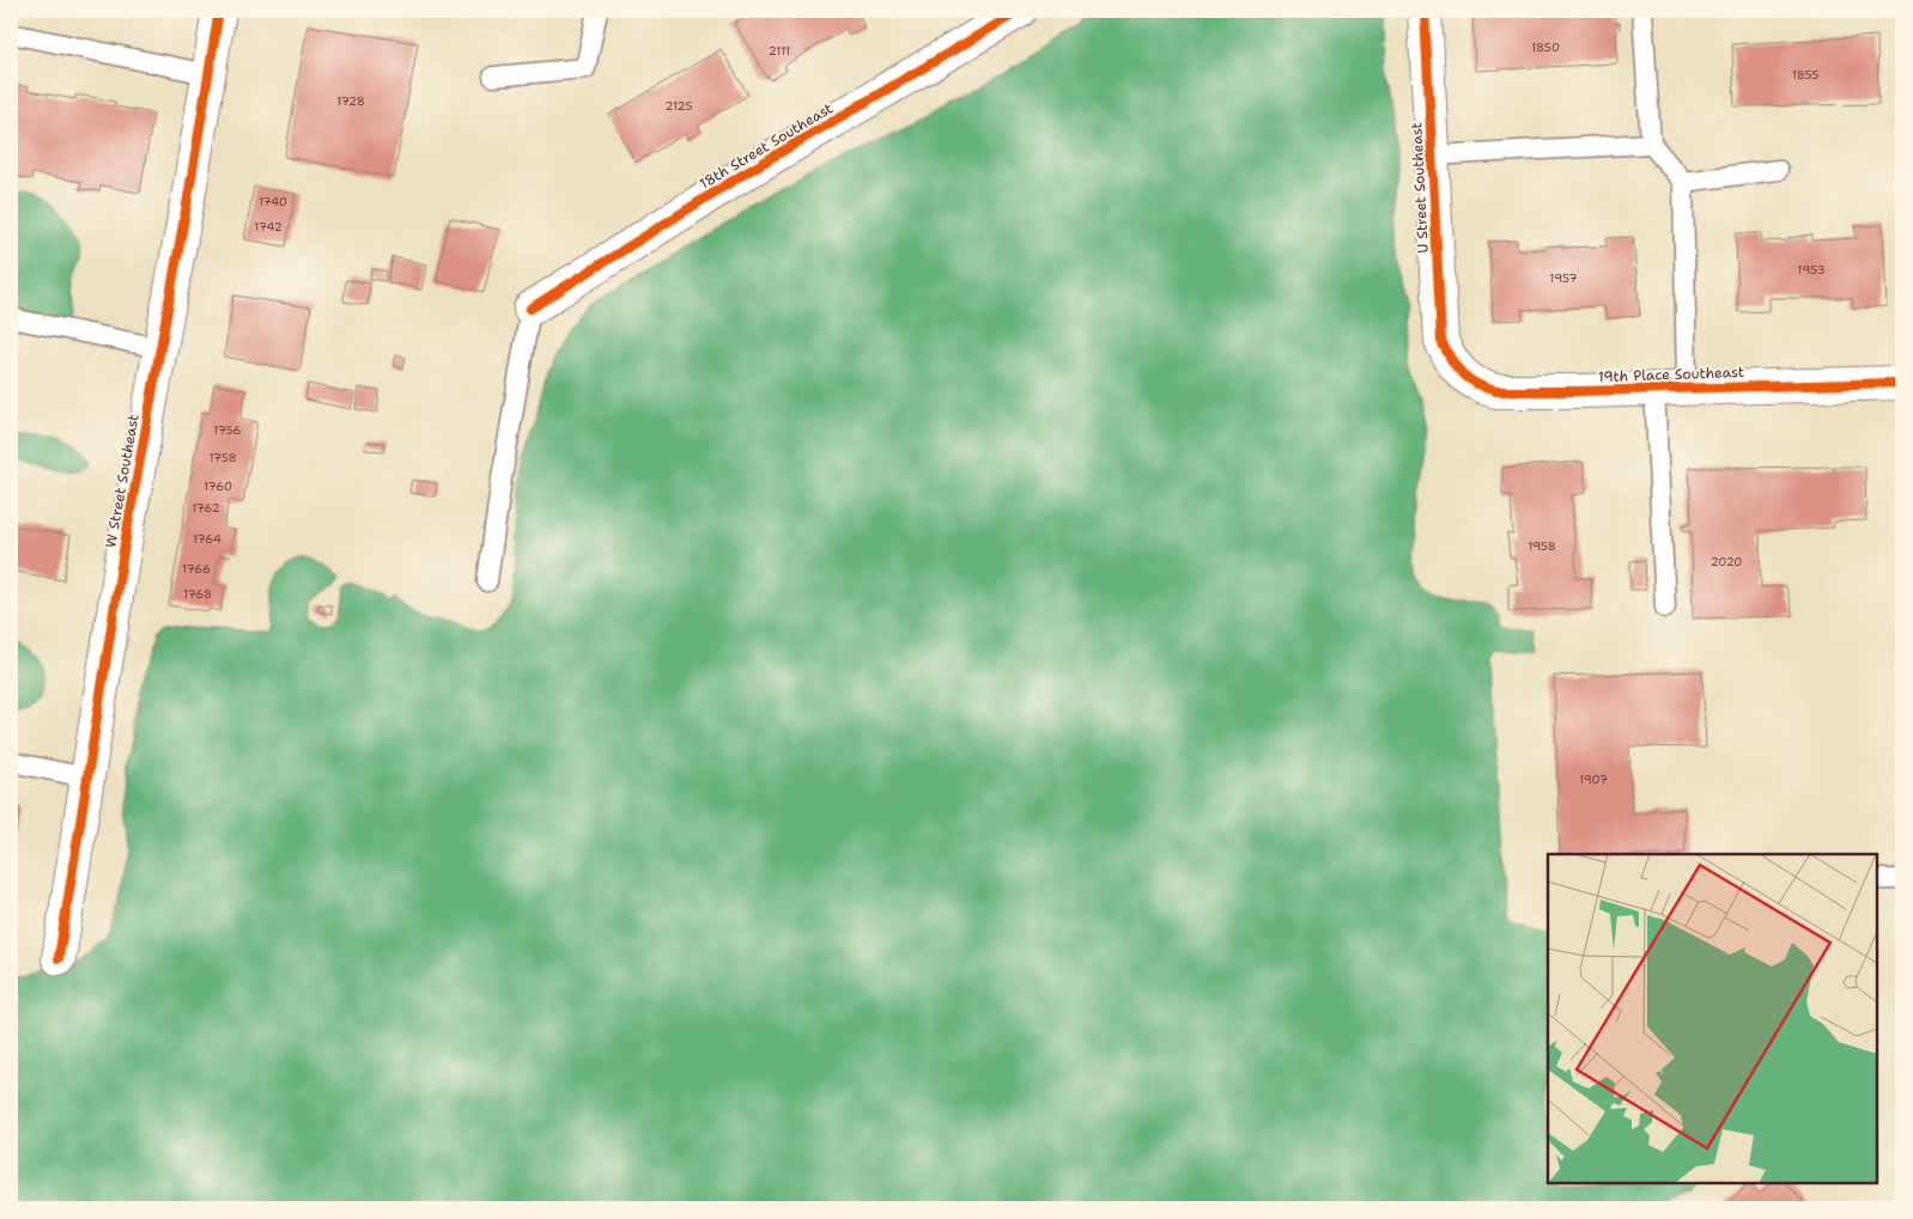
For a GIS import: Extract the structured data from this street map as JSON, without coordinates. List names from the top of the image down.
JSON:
{
  "streets": {
    "street": [
      "18th Street Southeast",
      "U Street Southeast",
      "19th Place Southeast",
      "W Street Southeast"
    ]
  },
  "crossings": [
    ["U Street Southeast", "19th Place Southeast"]
  ],
  "house_numbers": [
    "1850",
    "2111",
    "1855",
    "1728",
    "2125",
    "1740",
    "1742",
    "1953",
    "1957",
    "1756",
    "1758",
    "1760",
    "1762",
    "1764",
    "1958",
    "2020",
    "1766",
    "1768",
    "1907"
  ]
}
